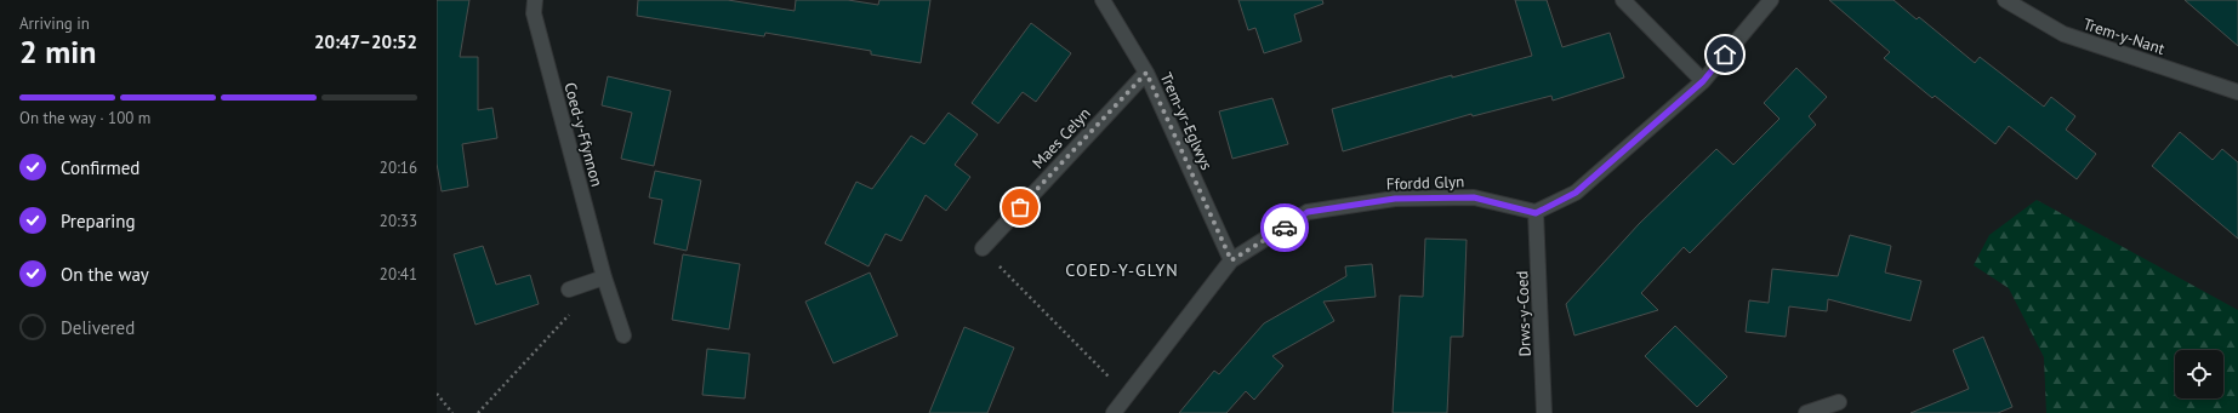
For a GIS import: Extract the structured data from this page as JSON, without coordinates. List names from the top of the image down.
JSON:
{
  "streets": {
    "street": [
      "Trem-y-Nant",
      "Trem-yr-Eglwys",
      "Coed-y-Ffynnon",
      "Maes Celyn",
      "Ffordd Glyn",
      "Drws-y-Coed"
    ]
  },
  "crossings": [
    ["Trem-yr-Eglwys", "Maes Celyn"],
    ["Trem-yr-Eglwys", "Ffordd Glyn"],
    ["Ffordd Glyn", "Drws-y-Coed"]
  ],
  "districts": ["COED-Y-GLYN"],
  "page": {
    "heading": ["2 min", "Arriving in", "20:47–20:52"],
    "bar": "On the way · 100 m",
    "list": [
      ["Confirmed", "20:16"],
      ["Preparing", "20:33"],
      ["On the way", "20:41"],
      "Delivered"
    ]
  }
}
